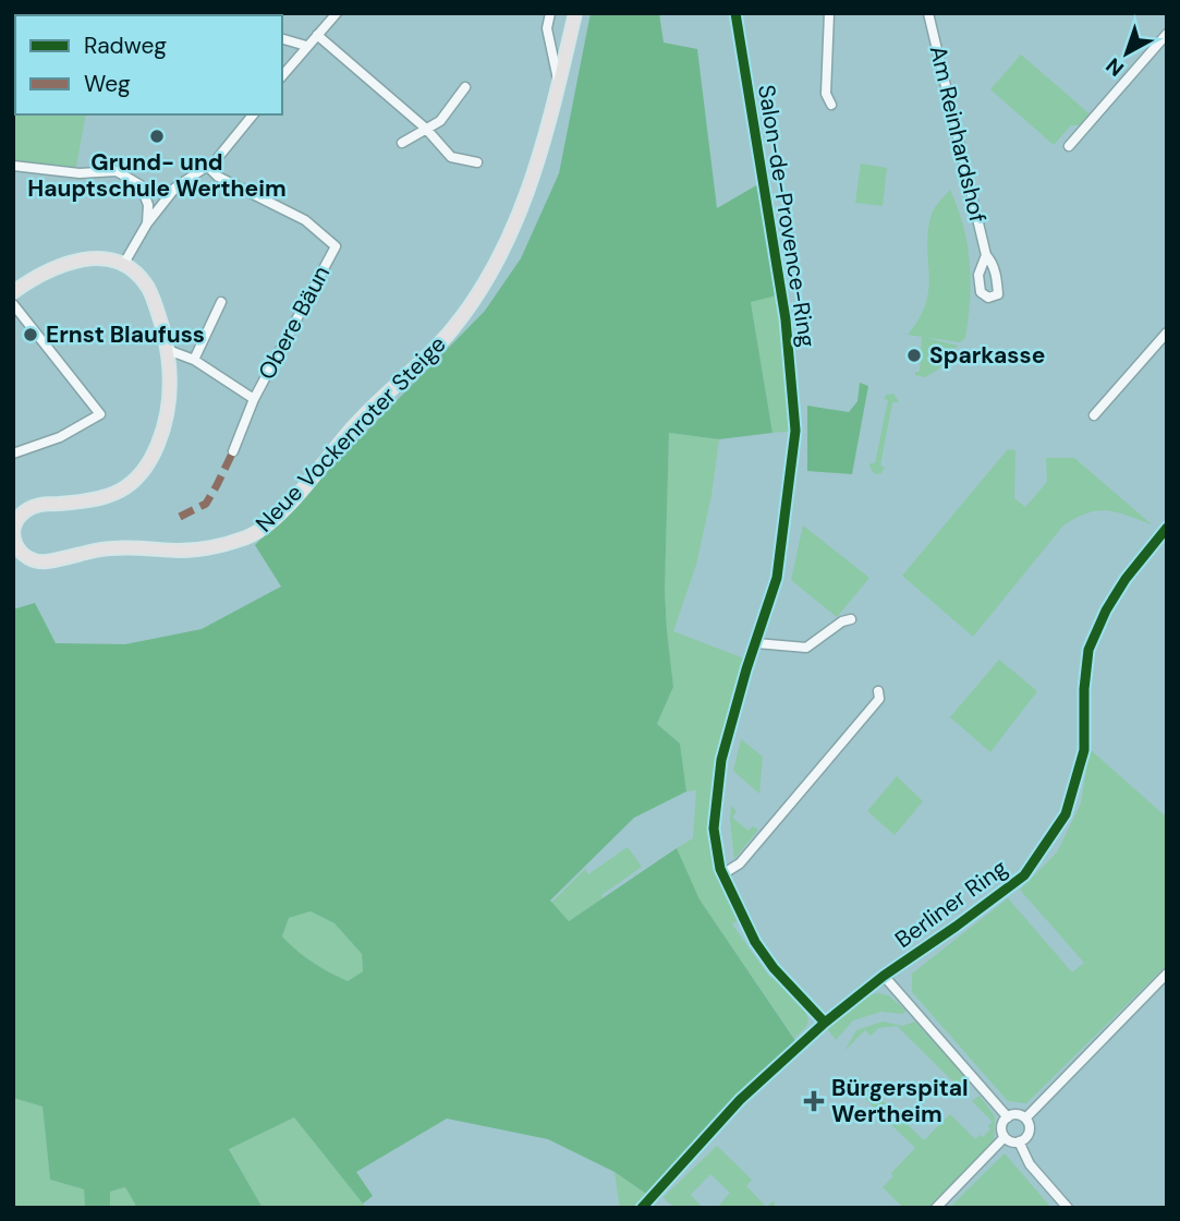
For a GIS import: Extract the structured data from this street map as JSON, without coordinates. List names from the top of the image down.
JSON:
{
  "streets": {
    "main road": ["Neue Vockenroter Steige"],
    "street": [
      "Am Reinhardshof",
      "Salon-de-Provence-Ring",
      "Obere Bäun",
      "Berliner Ring"
    ]
  },
  "crossings": [
    ["Salon-de-Provence-Ring", "Berliner Ring"],
    ["Obere Bäun", "Neue Vockenroter Steige"]
  ],
  "places": {
    "other": ["Grund- und Hauptschule Wertheim", "Ernst Blaufuss", "Sparkasse"],
    "health": ["Bürgerspital Wertheim"]
  },
  "legend": ["Radweg", "Weg"],
  "north": "bottom left"
}
